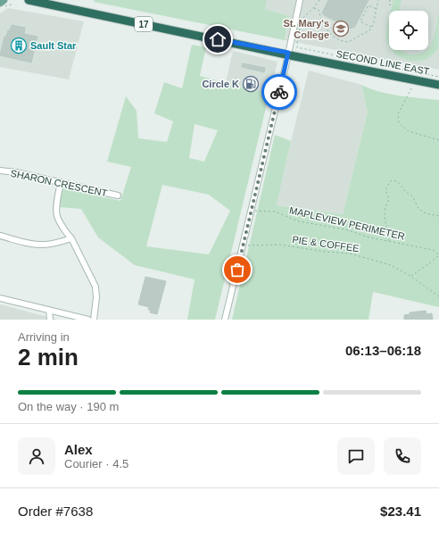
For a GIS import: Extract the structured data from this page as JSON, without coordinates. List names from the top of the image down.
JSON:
{
  "streets": {
    "highway": ["17", "SECOND LINE EAST"],
    "street": ["SHARON CRESCENT"],
    "path": ["MAPLEVIEW PERIMETER", "PIE & COFFEE"]
  },
  "places": {
    "school or university": ["St. Mary's College"],
    "building": ["Sault Star"],
    "fuel station": ["Circle K"]
  },
  "page": {
    "heading": ["2 min", "Arriving in", "06:13–06:18"],
    "panel": [
      "Alex",
      "Courier · 4.5",
      "Order #7638",
      "$23.41"
    ],
    "bar": "On the way · 190 m"
  }
}
